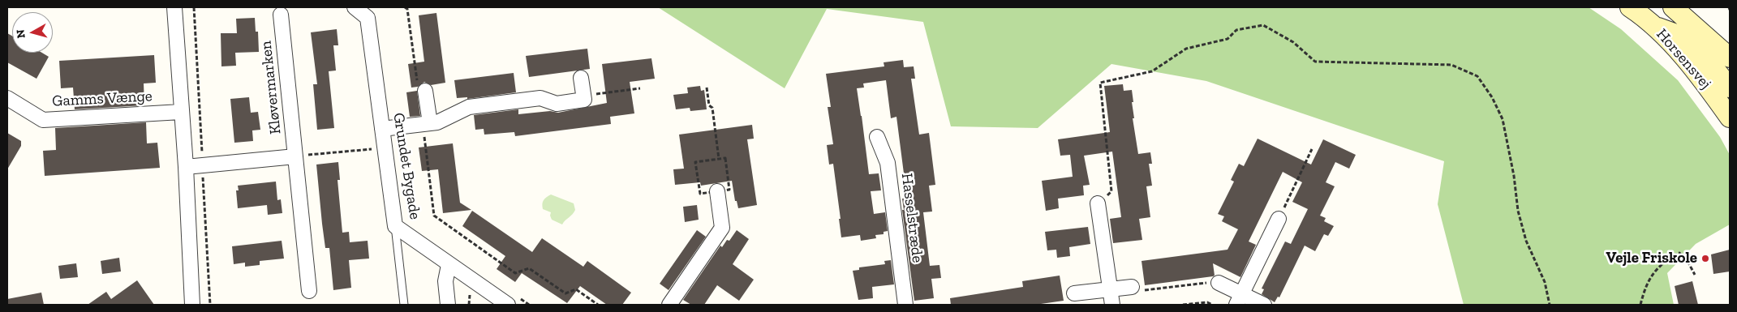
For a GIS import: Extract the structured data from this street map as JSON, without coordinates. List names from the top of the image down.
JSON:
{
  "streets": {
    "main road": ["Horsensvej"],
    "street": [
      "Kløvermarken",
      "Gamms Vænge",
      "Grundet Bygade",
      "Hasselstræde"
    ]
  },
  "places": ["Vejle Friskole"],
  "north": "left"
}
